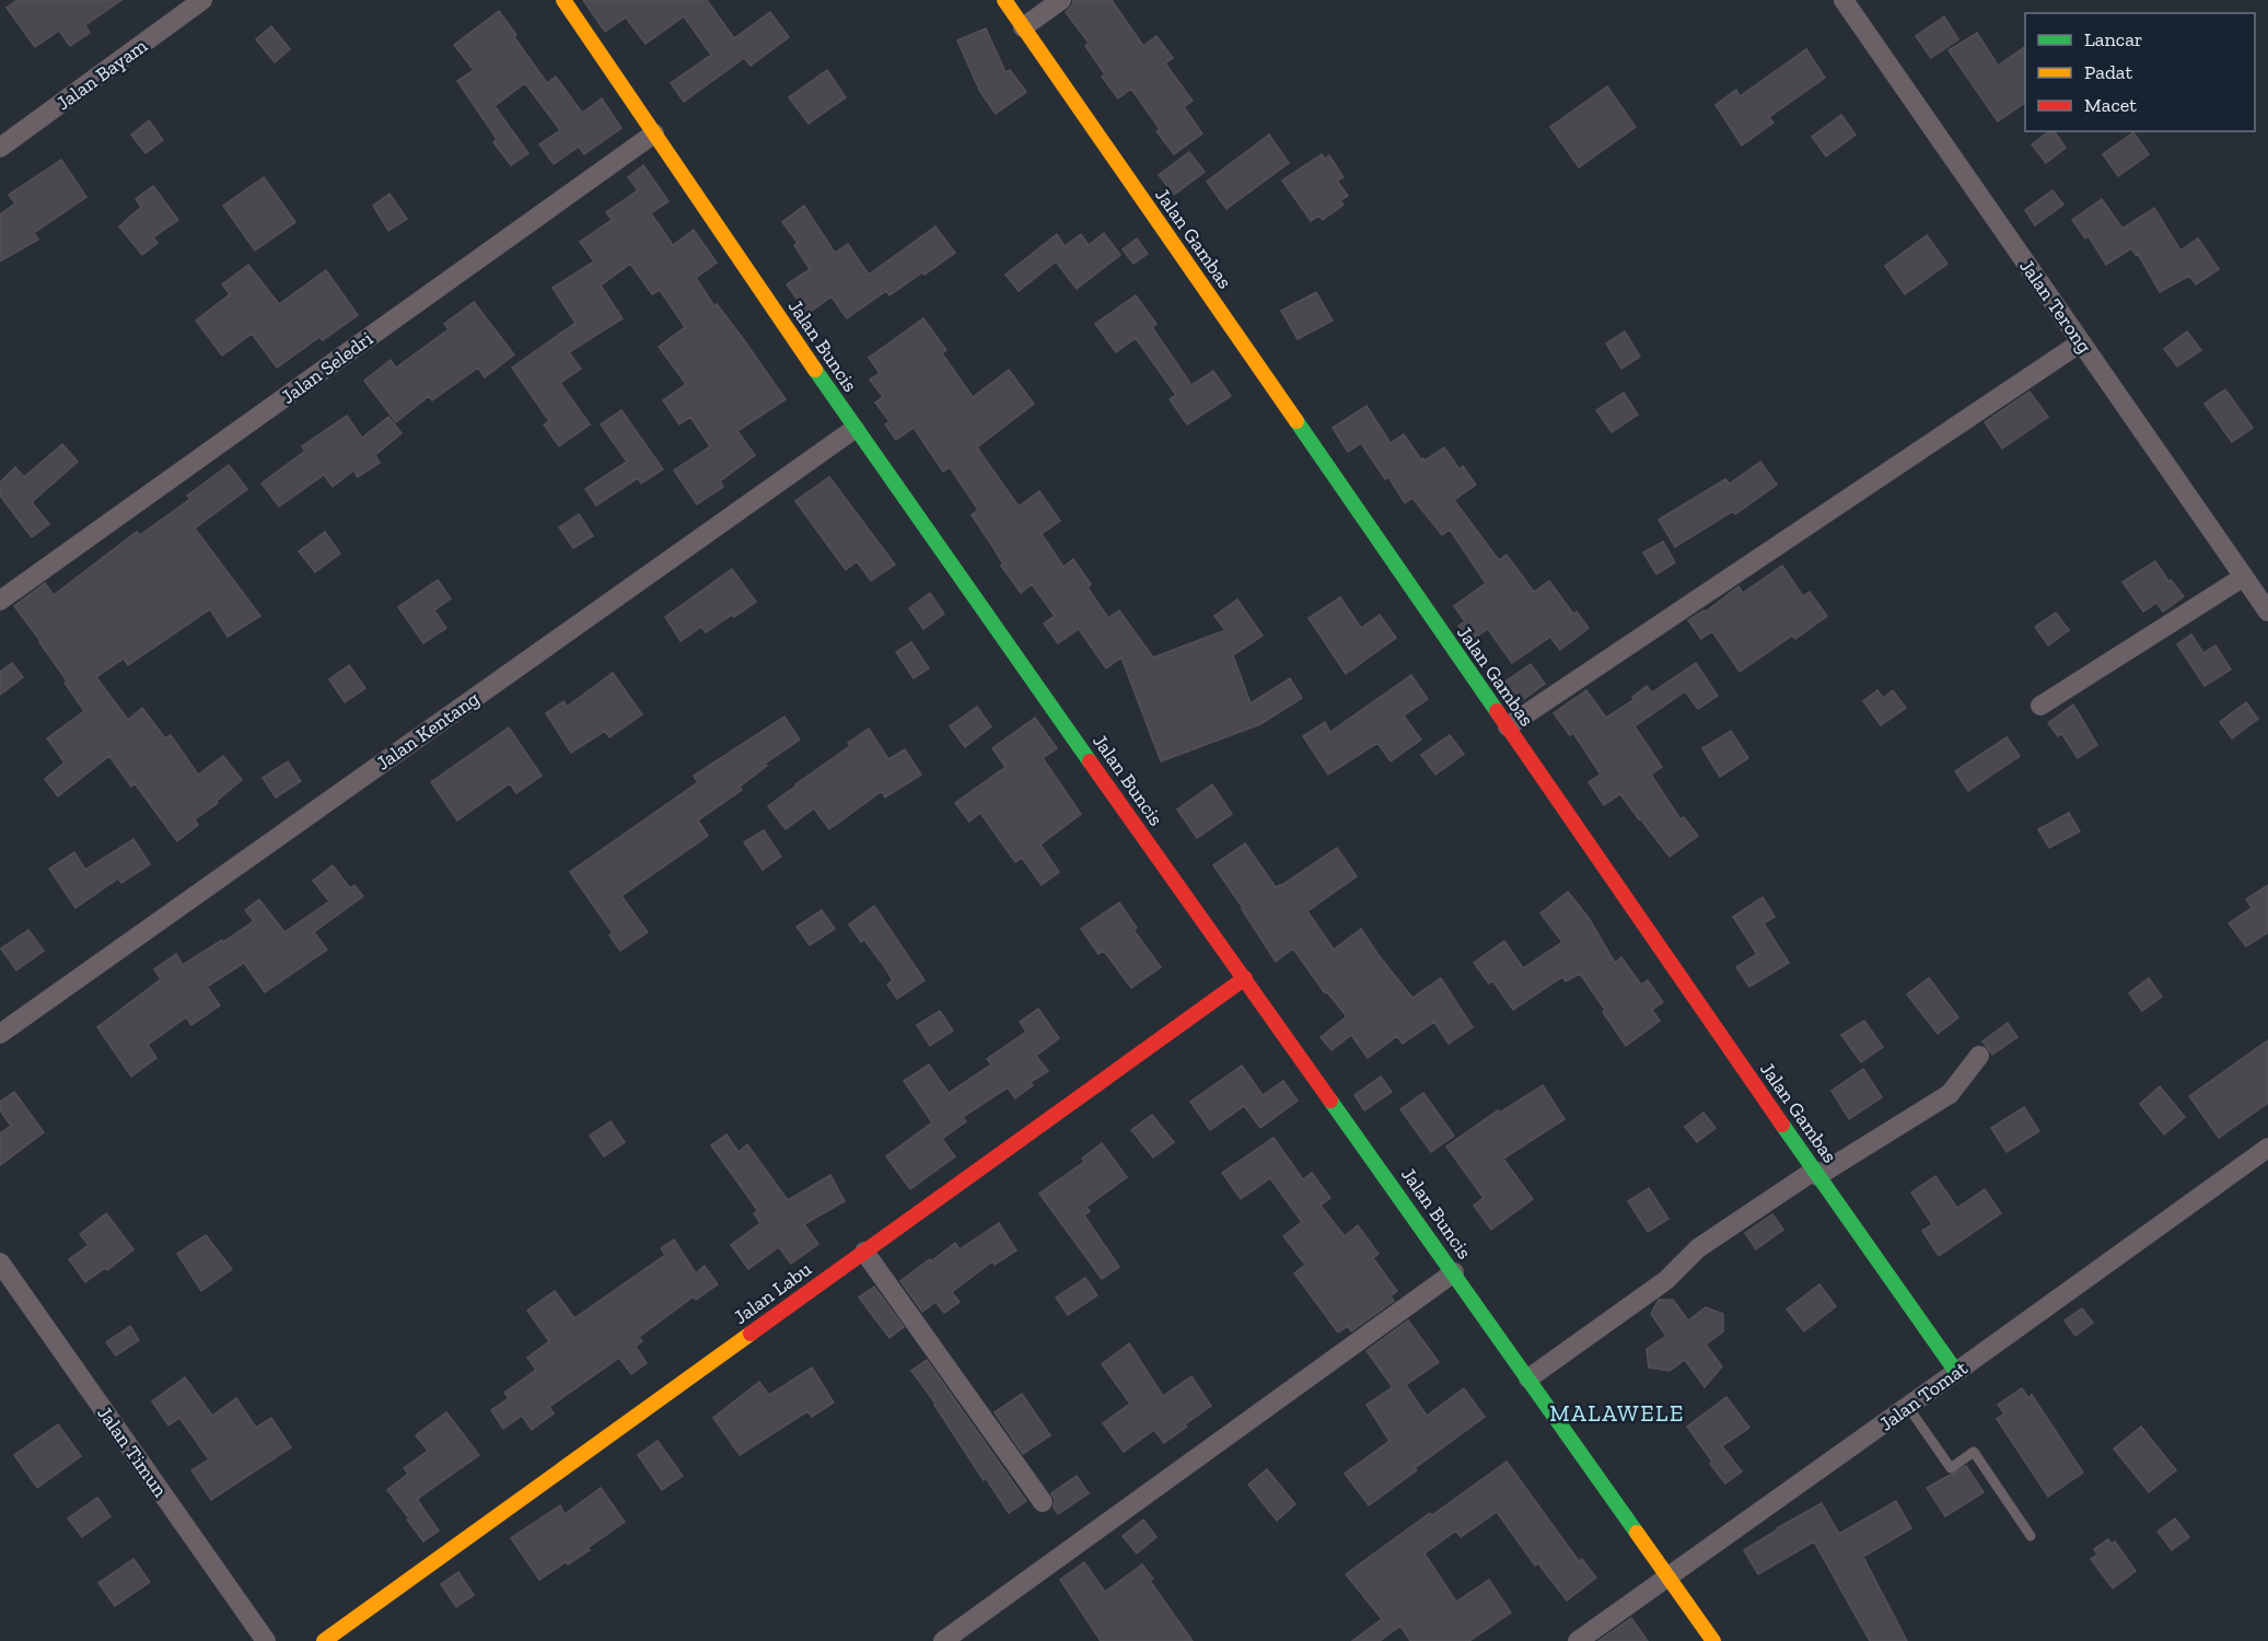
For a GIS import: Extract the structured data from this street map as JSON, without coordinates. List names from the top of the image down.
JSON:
{
  "streets": {
    "street": [
      "Jalan Bayam",
      "Jalan Gambas",
      "Jalan Terong",
      "Jalan Buncis",
      "Jalan Seledri",
      "Jalan Kentang",
      "Jalan Labu",
      "Jalan Tomat",
      "Jalan Timun"
    ]
  },
  "crossings": [
    ["Jalan Gambas", "Jalan Tomat"],
    ["Jalan Buncis", "Jalan Seledri"],
    ["Jalan Buncis", "Jalan Kentang"],
    ["Jalan Buncis", "Jalan Labu"],
    ["Jalan Buncis", "Jalan Tomat"]
  ],
  "districts": ["MALAWELE"],
  "legend": ["Lancar", "Padat", "Macet"]
}
